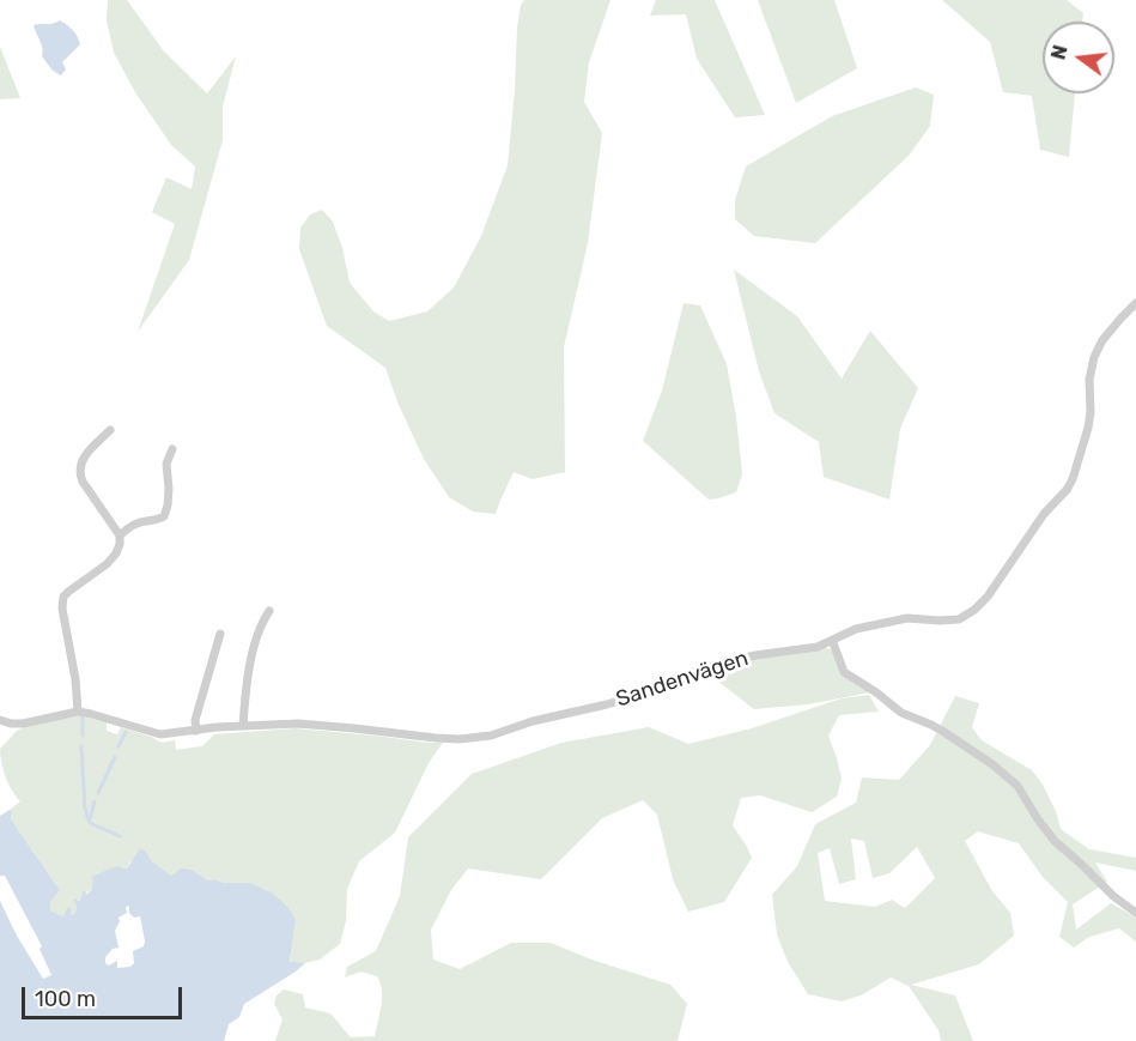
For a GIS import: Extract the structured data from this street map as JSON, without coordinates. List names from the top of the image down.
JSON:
{
  "streets": {
    "street": ["Sandenvägen"]
  },
  "scale_bar": "100 m",
  "north": "left"
}
